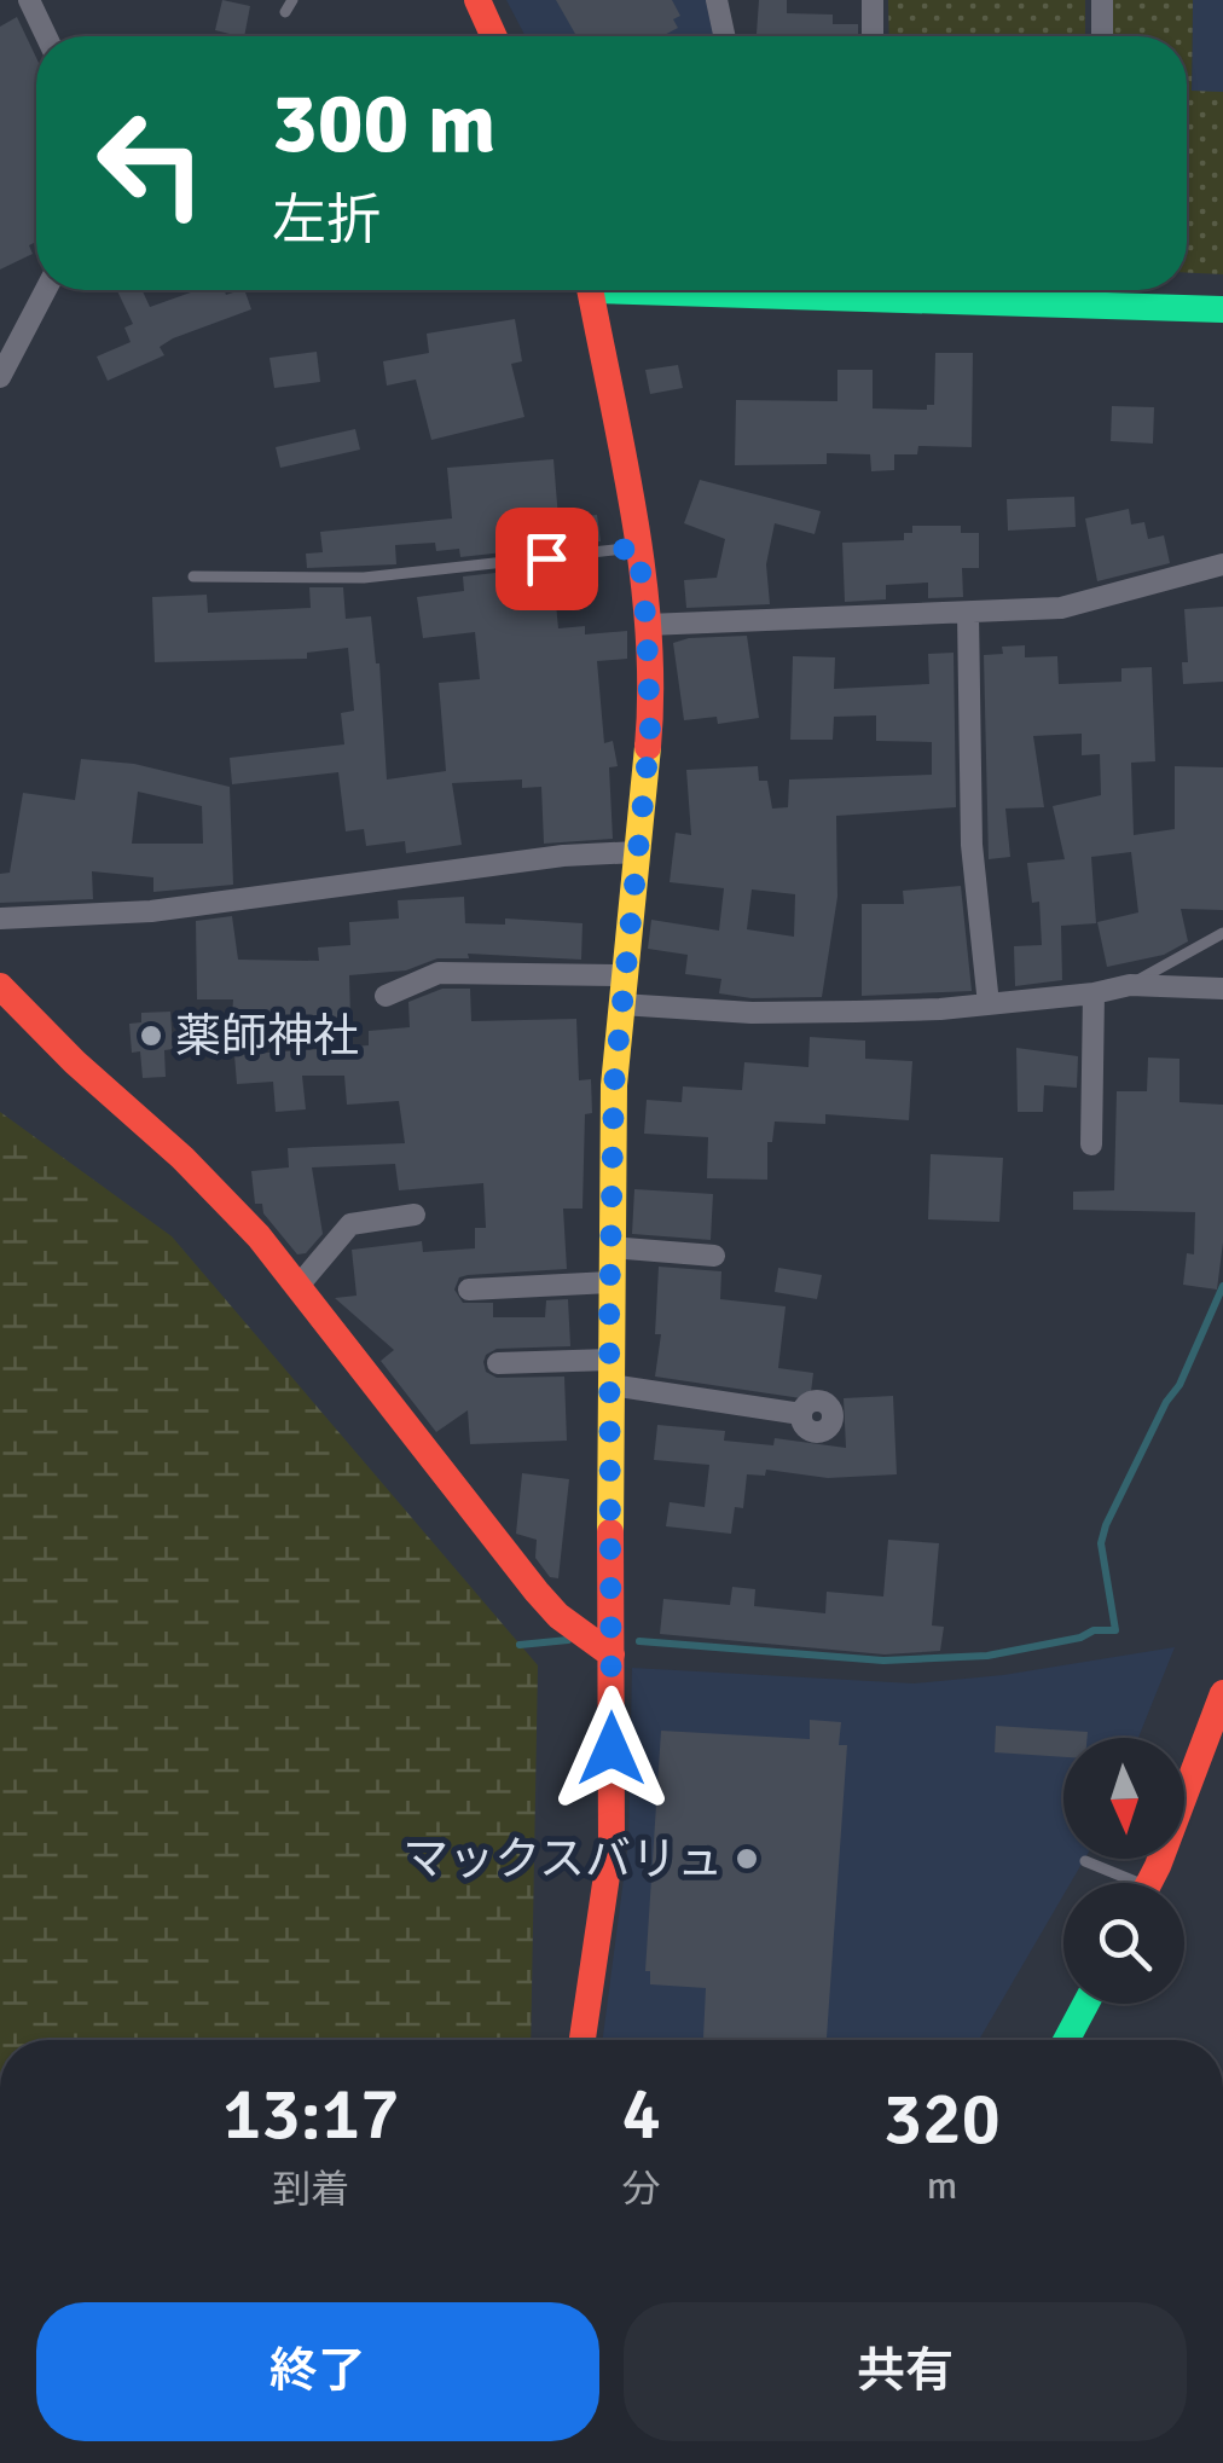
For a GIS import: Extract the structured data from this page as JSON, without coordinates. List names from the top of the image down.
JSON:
{
  "places": ["薬師神社", "マックスバリュ"],
  "north": "bottom",
  "page": {
    "turn": ["300 m", "左折"],
    "eta": [
      "13:17",
      "到着",
      "4",
      "分",
      "320",
      "m"
    ],
    "buttons": ["終了", "共有"]
  }
}
